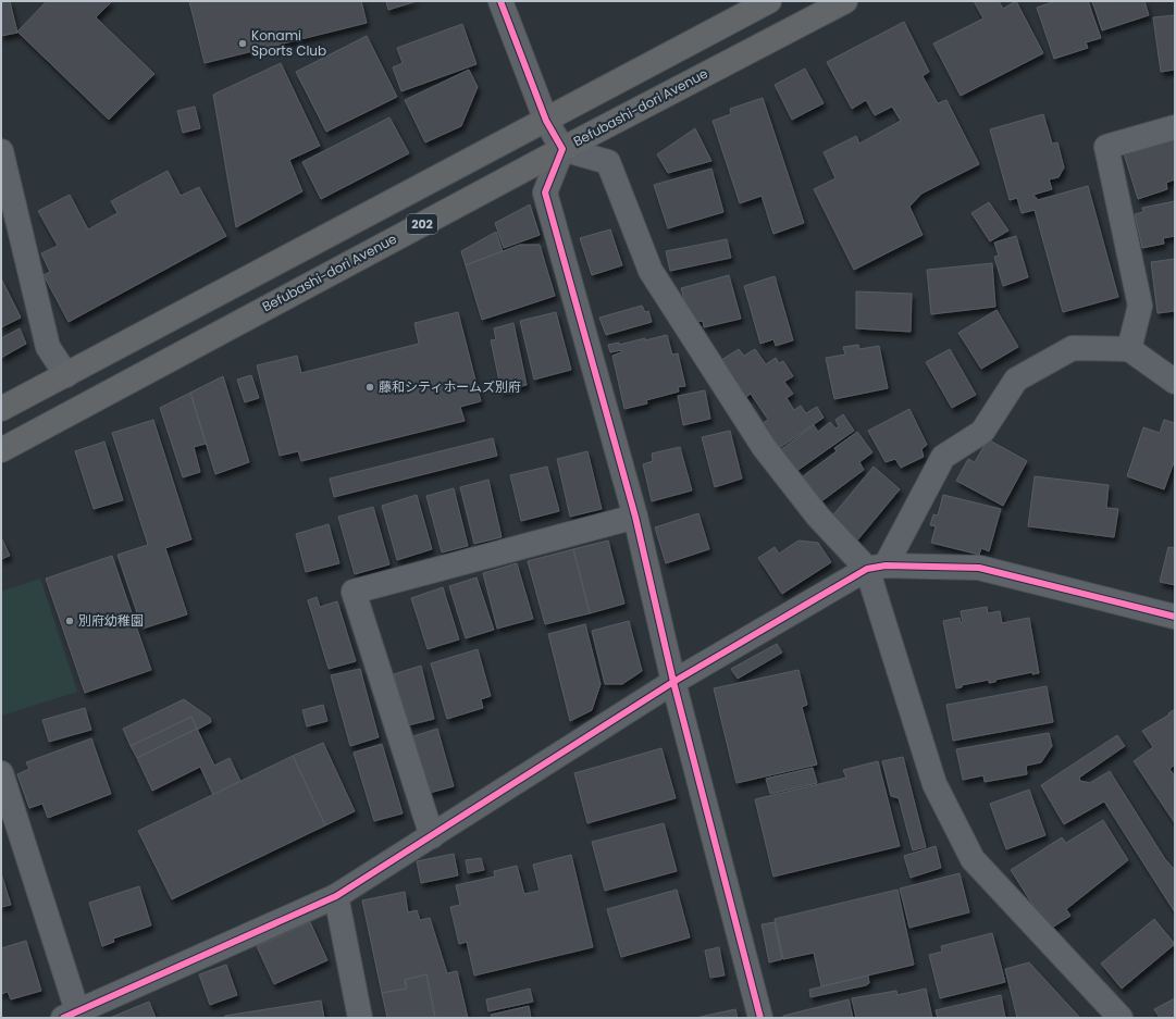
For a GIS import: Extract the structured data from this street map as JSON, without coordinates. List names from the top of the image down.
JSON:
{
  "streets": {
    "highway": ["Befubashi-dori Avenue", "202"]
  },
  "places": ["Konami Sports Club", "藤和シティホームズ別府", "別府幼稚園"]
}
